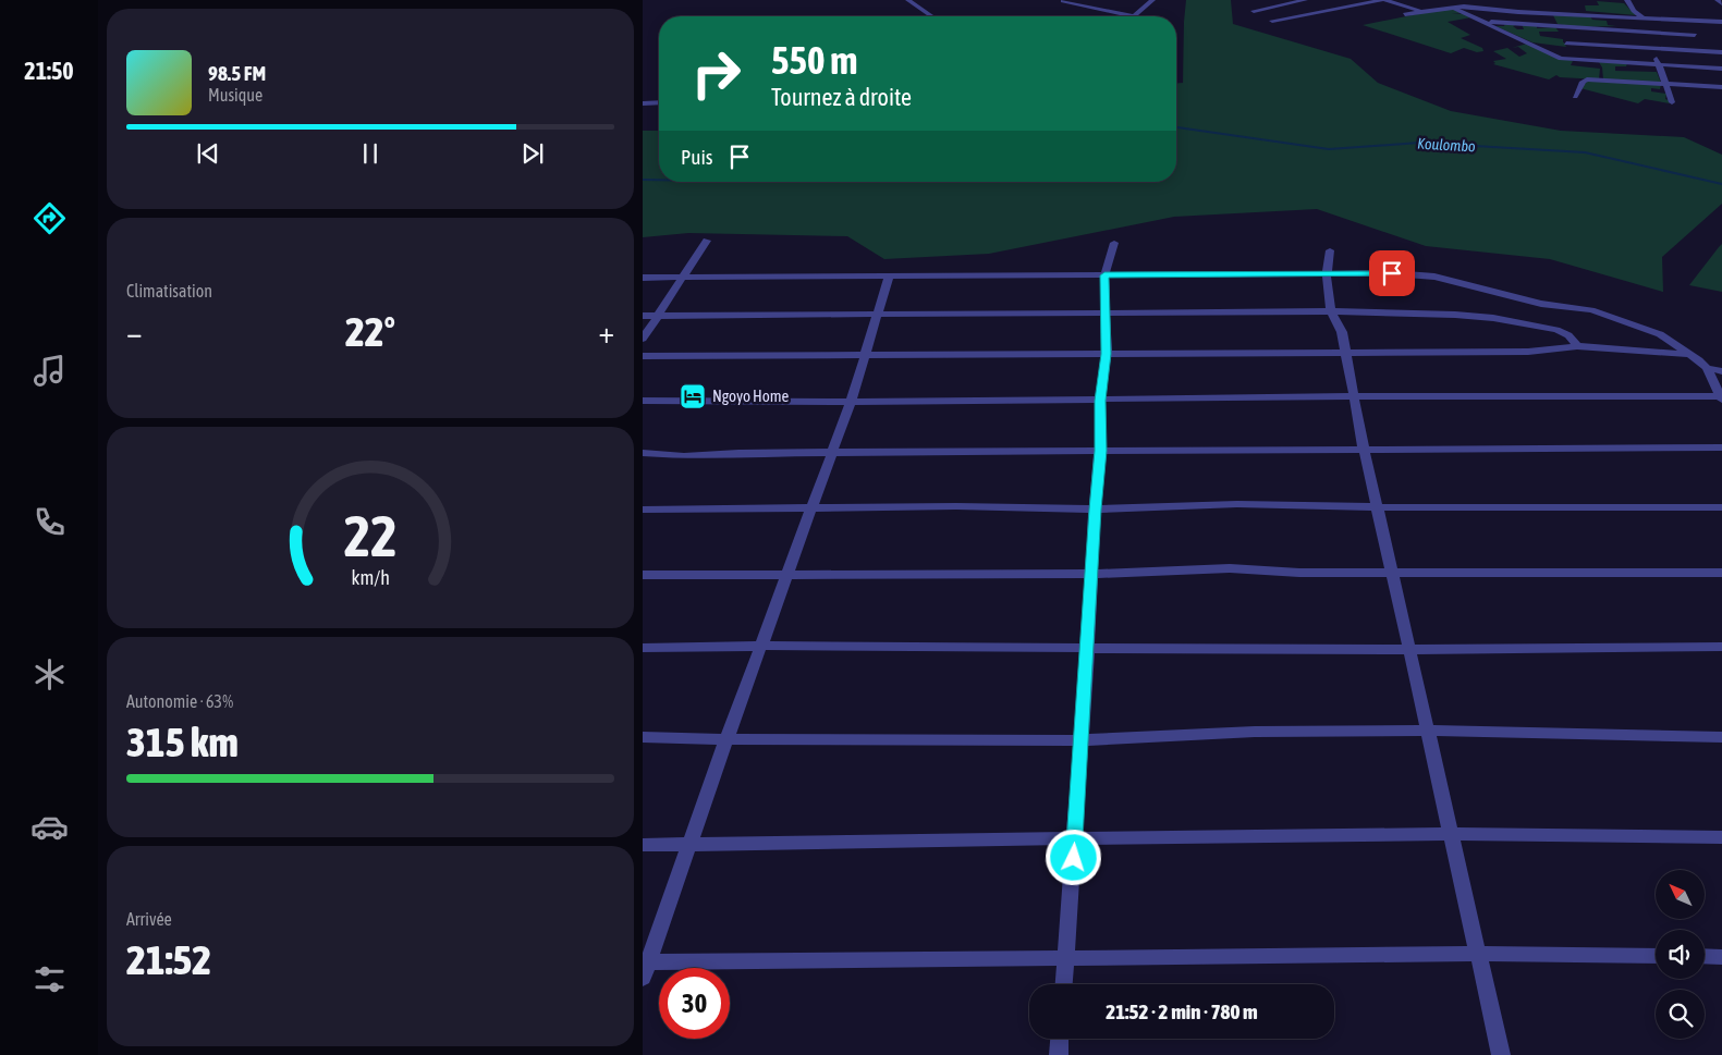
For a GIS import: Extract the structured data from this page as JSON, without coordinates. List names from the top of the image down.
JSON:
{
  "water": ["Koulombo"],
  "places": {
    "hotel": ["Ngoyo Home"]
  },
  "north": "top left",
  "page": {
    "tabs": "21:50",
    "turn": ["550 m", "Tournez à droite"],
    "song": ["98.5 FM", "Musique"],
    "then": "Puis",
    "tile": [
      "Climatisation",
      ["Autonomie · 63%", "315 km"],
      ["Arrivée", "21:52"]
    ],
    "heat": ["−", "22°", "+"],
    "limit": "30",
    "trip": "21:52 · 2 min · 780 m",
    "gauge": ["22", "km/h"]
  }
}
